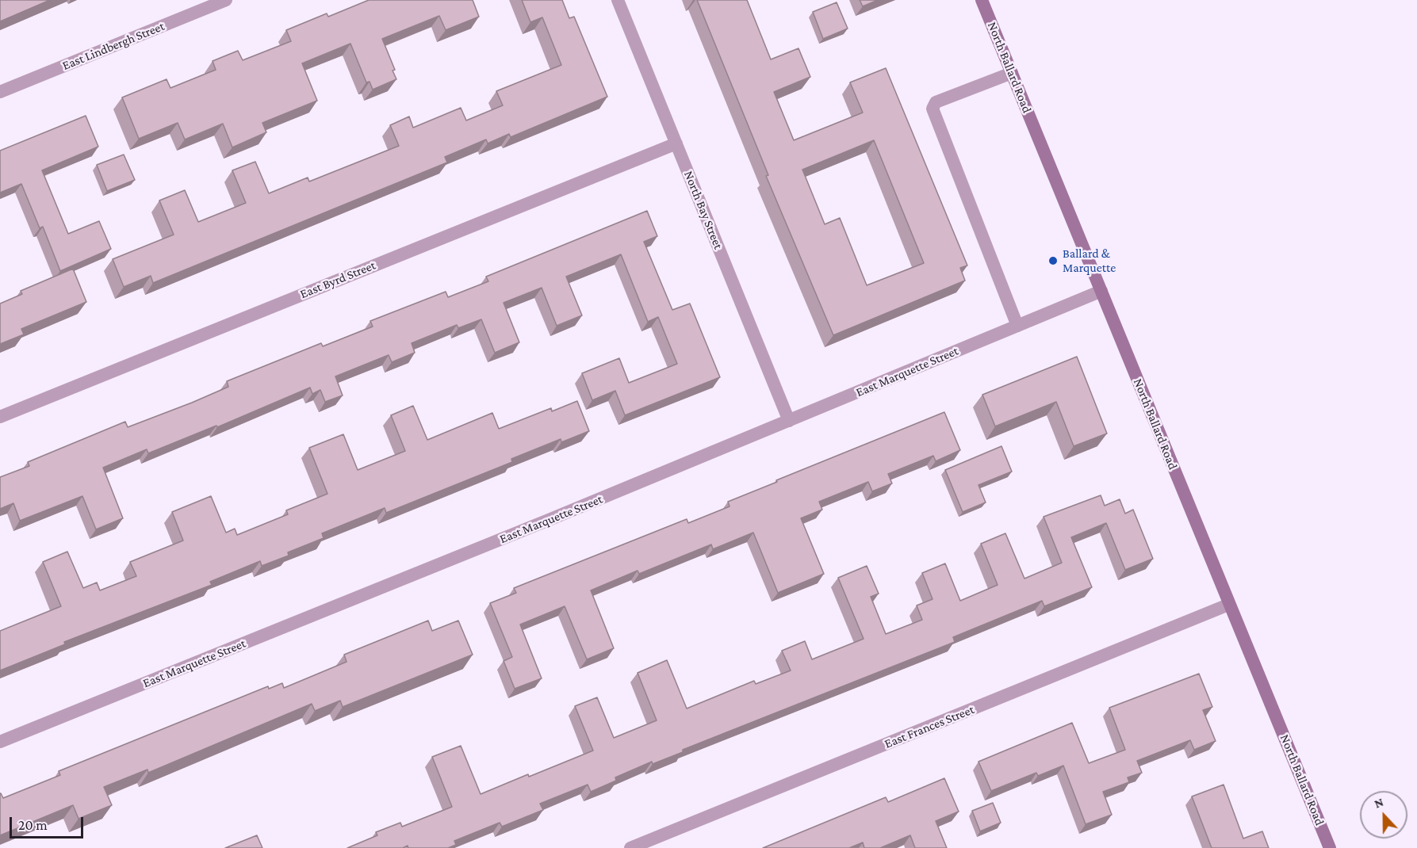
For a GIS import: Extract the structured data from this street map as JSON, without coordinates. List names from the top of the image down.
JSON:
{
  "streets": {
    "main road": ["North Ballard Road"],
    "street": [
      "East Lindbergh Street",
      "North Bay Street",
      "East Byrd Street",
      "East Marquette Street",
      "East Frances Street"
    ]
  },
  "crossings": [
    ["North Ballard Road", "East Marquette Street"],
    ["North Ballard Road", "East Frances Street"],
    ["North Bay Street", "East Byrd Street"],
    ["North Bay Street", "East Marquette Street"]
  ],
  "places": ["Ballard & Marquette"],
  "scale_bar": "20 m",
  "north": "top"
}
